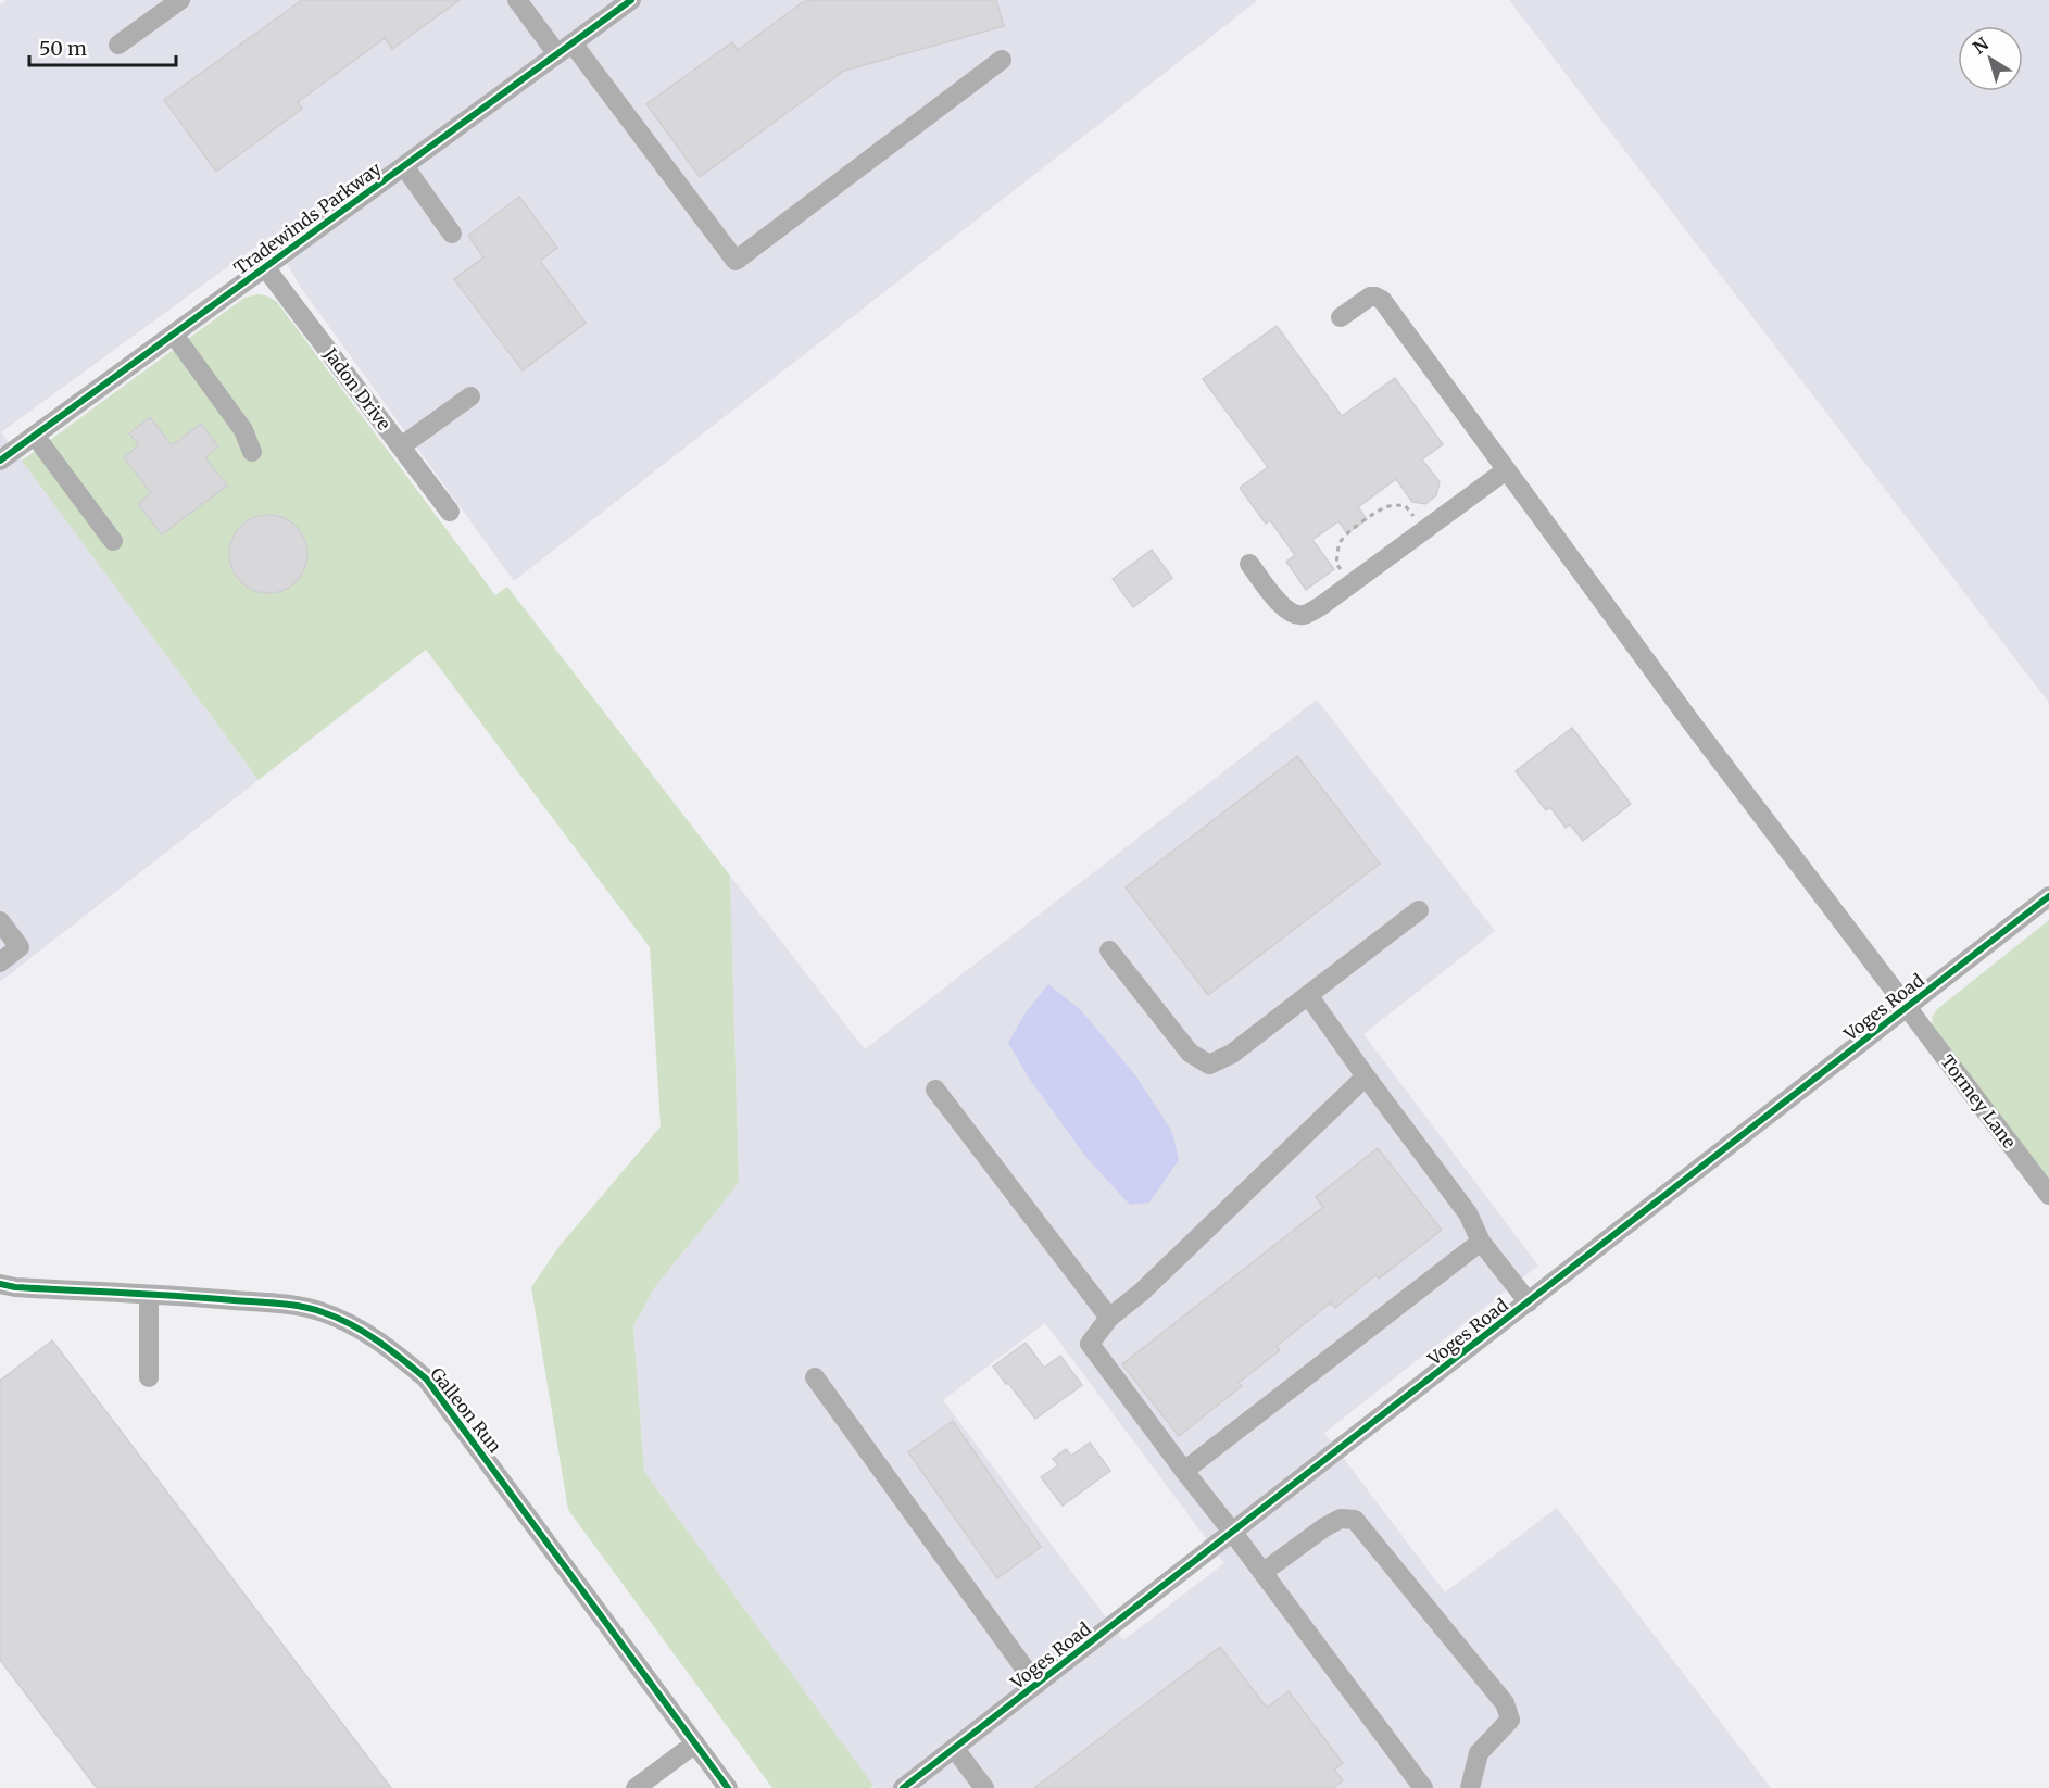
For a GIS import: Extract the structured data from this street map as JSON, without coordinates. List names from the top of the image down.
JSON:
{
  "streets": {
    "street": [
      "Tradewinds Parkway",
      "Jadon Drive",
      "Voges Road",
      "Tormey Lane",
      "Galleon Run"
    ]
  },
  "crossings": [
    ["Tradewinds Parkway", "Jadon Drive"],
    ["Voges Road", "Tormey Lane"]
  ],
  "scale_bar": "50 m",
  "north": "top left"
}
